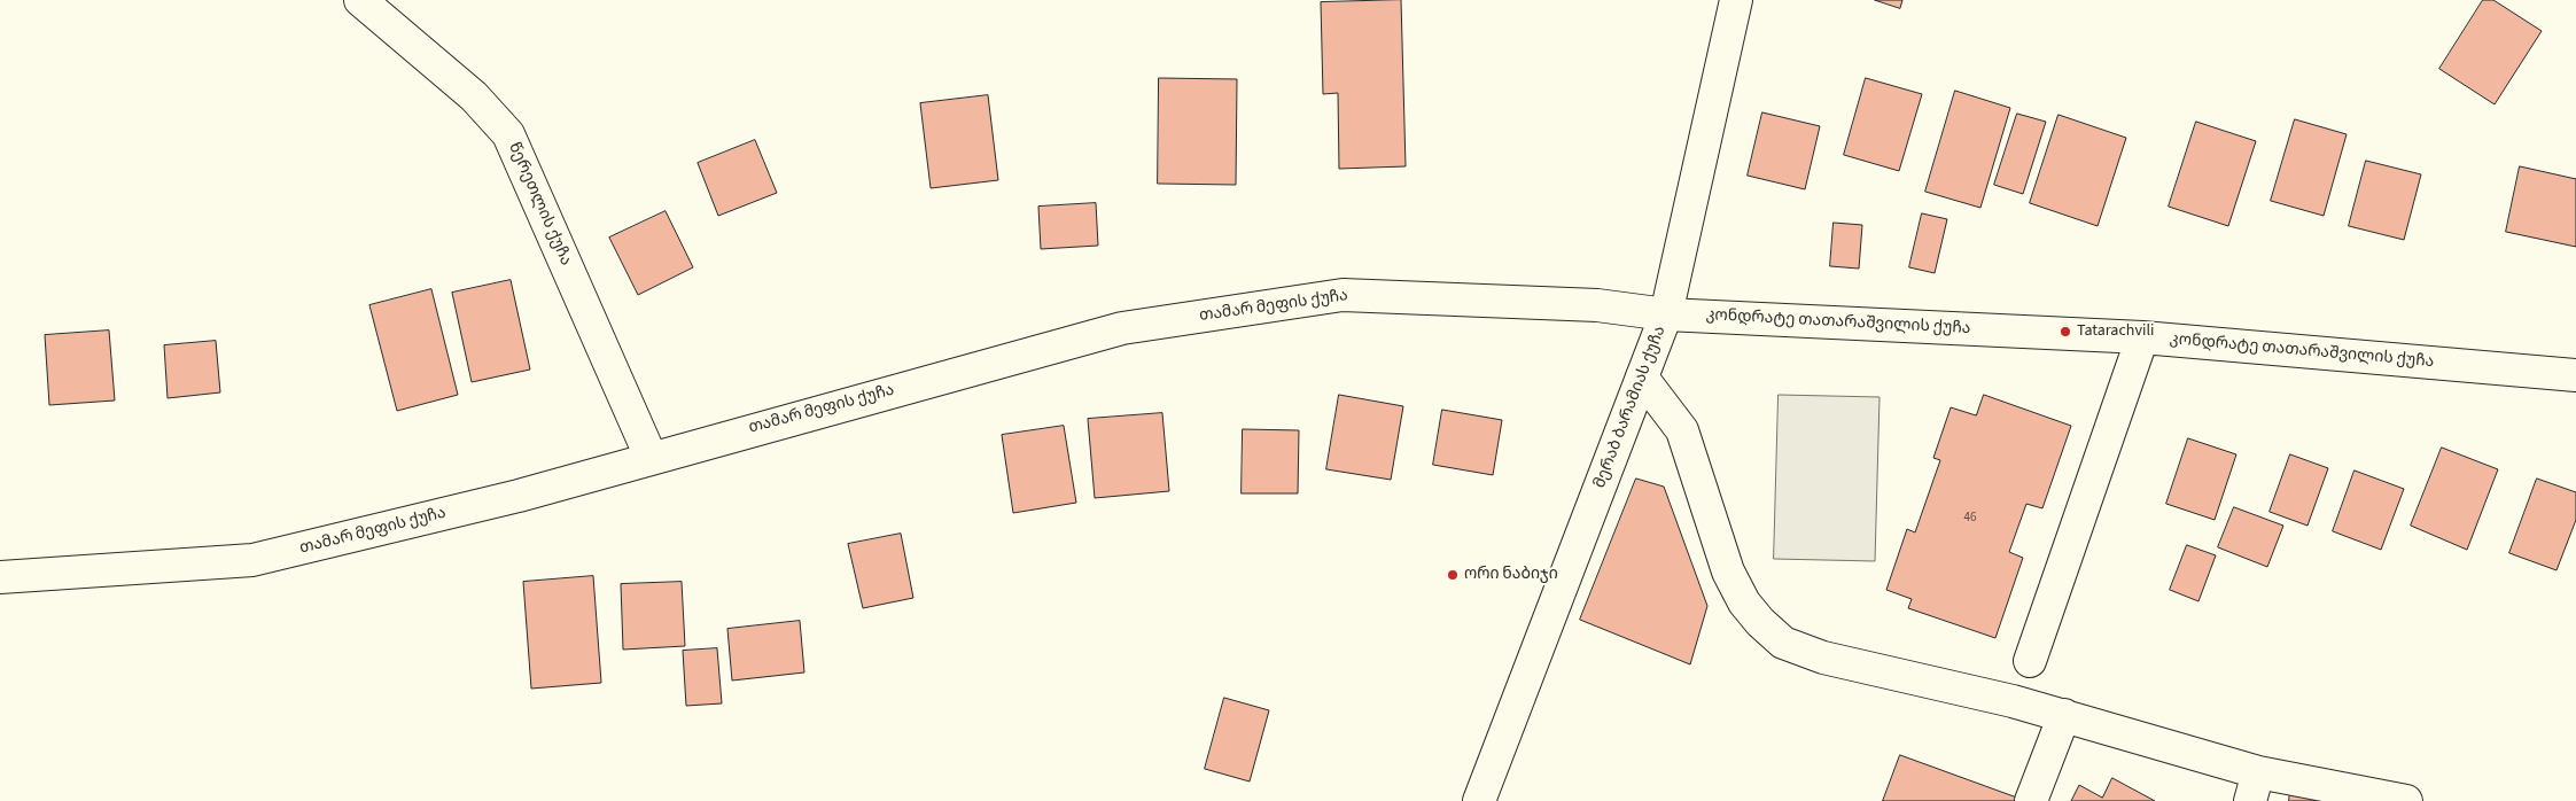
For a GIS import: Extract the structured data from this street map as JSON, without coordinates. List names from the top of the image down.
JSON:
{
  "streets": {
    "street": [
      "წერეთლის ქუჩა",
      "თამარ მეფის ქუჩა",
      "კონდრატე თათარაშვილის ქუჩა",
      "მერაბ ბარამიას ქუჩა"
    ]
  },
  "crossings": [
    ["წერეთლის ქუჩა", "თამარ მეფის ქუჩა"],
    ["თამარ მეფის ქუჩა", "კონდრატე თათარაშვილის ქუჩა"],
    ["თამარ მეფის ქუჩა", "მერაბ ბარამიას ქუჩა"],
    ["კონდრატე თათარაშვილის ქუჩა", "მერაბ ბარამიას ქუჩა"]
  ],
  "places": ["Tatarachvili", "ორი ნაბიჯი"],
  "house_numbers": ["46"]
}
